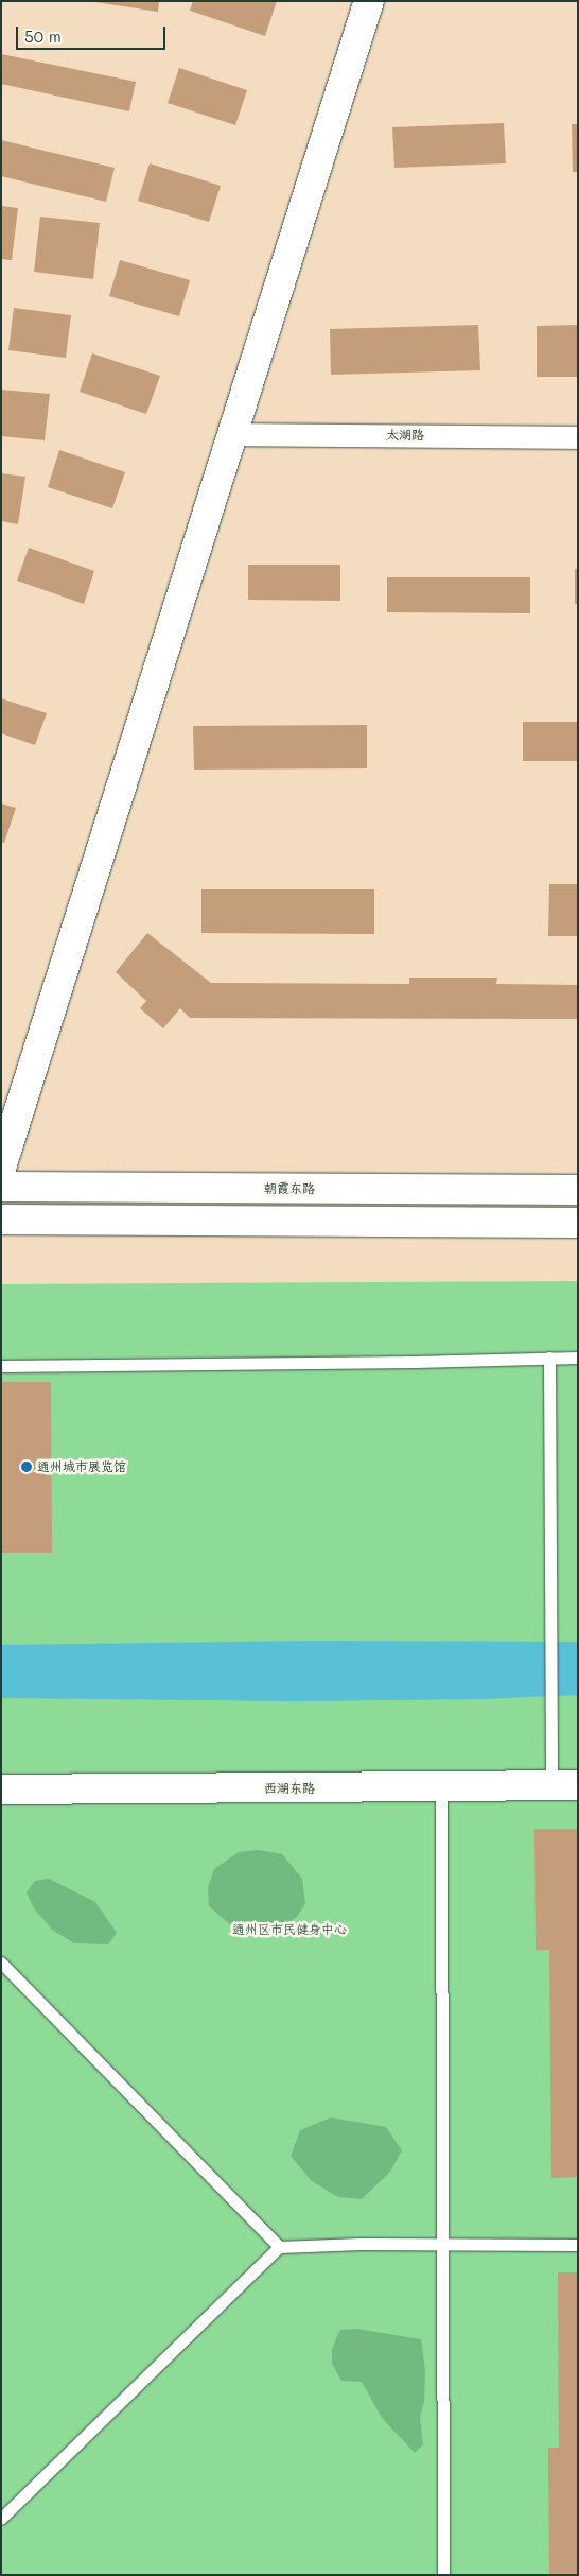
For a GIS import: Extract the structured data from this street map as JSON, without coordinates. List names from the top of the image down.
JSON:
{
  "streets": {
    "street": ["太湖路", "朝霞东路", "西湖东路"]
  },
  "parks": ["通州区市民健身中心"],
  "places": ["通州城市展览馆"],
  "scale_bar": "50 m"
}
